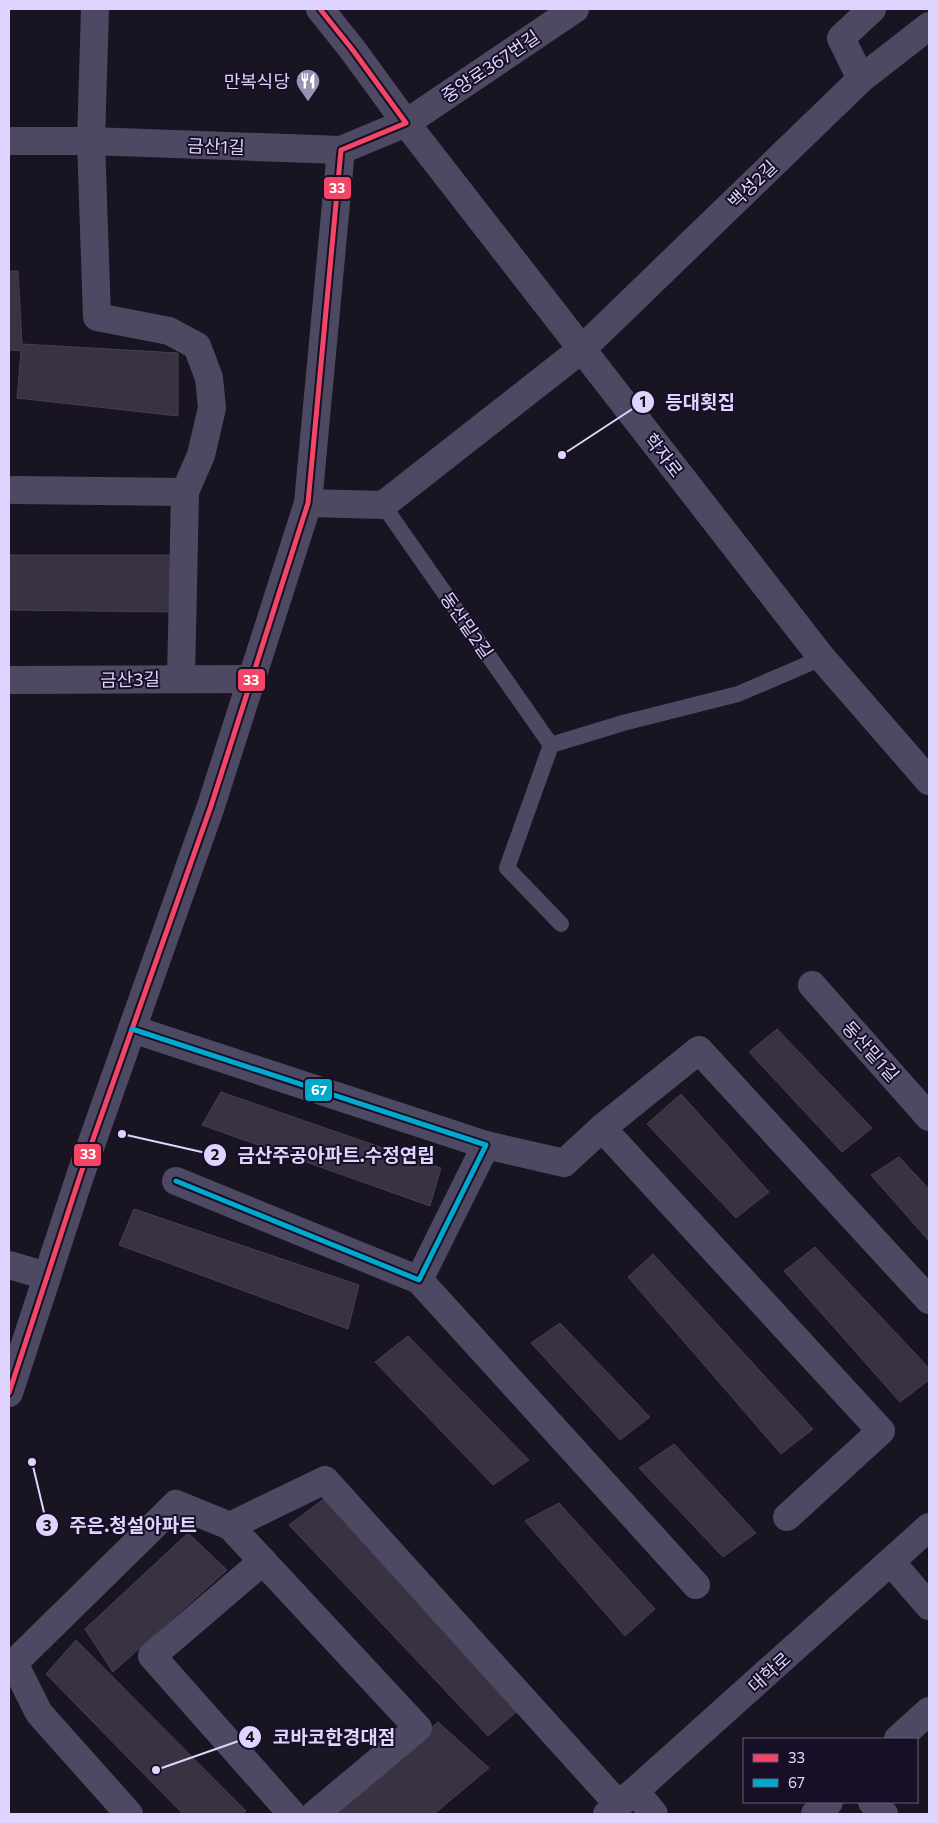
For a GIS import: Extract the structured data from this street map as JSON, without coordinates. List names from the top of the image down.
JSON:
{
  "streets": {
    "street": [
      "중앙로367번길",
      "금산1길",
      "백성2길",
      "학자로",
      "금산3길",
      "동산밑1길",
      "대학로"
    ],
    "lane": ["동산밑2길"]
  },
  "crossings": [
    ["중앙로367번길", "금산1길"],
    ["중앙로367번길", "학자로"],
    ["백성2길", "학자로"]
  ],
  "places": {
    "restaurant": ["만복식당"],
    "other": [
      "등대횟집",
      "금산주공아파트.수정연립",
      "주은.청설아파트",
      "코바코한경대점"
    ]
  },
  "lines": ["transit line 33", "transit line 67"],
  "legend": ["33", "67"]
}
